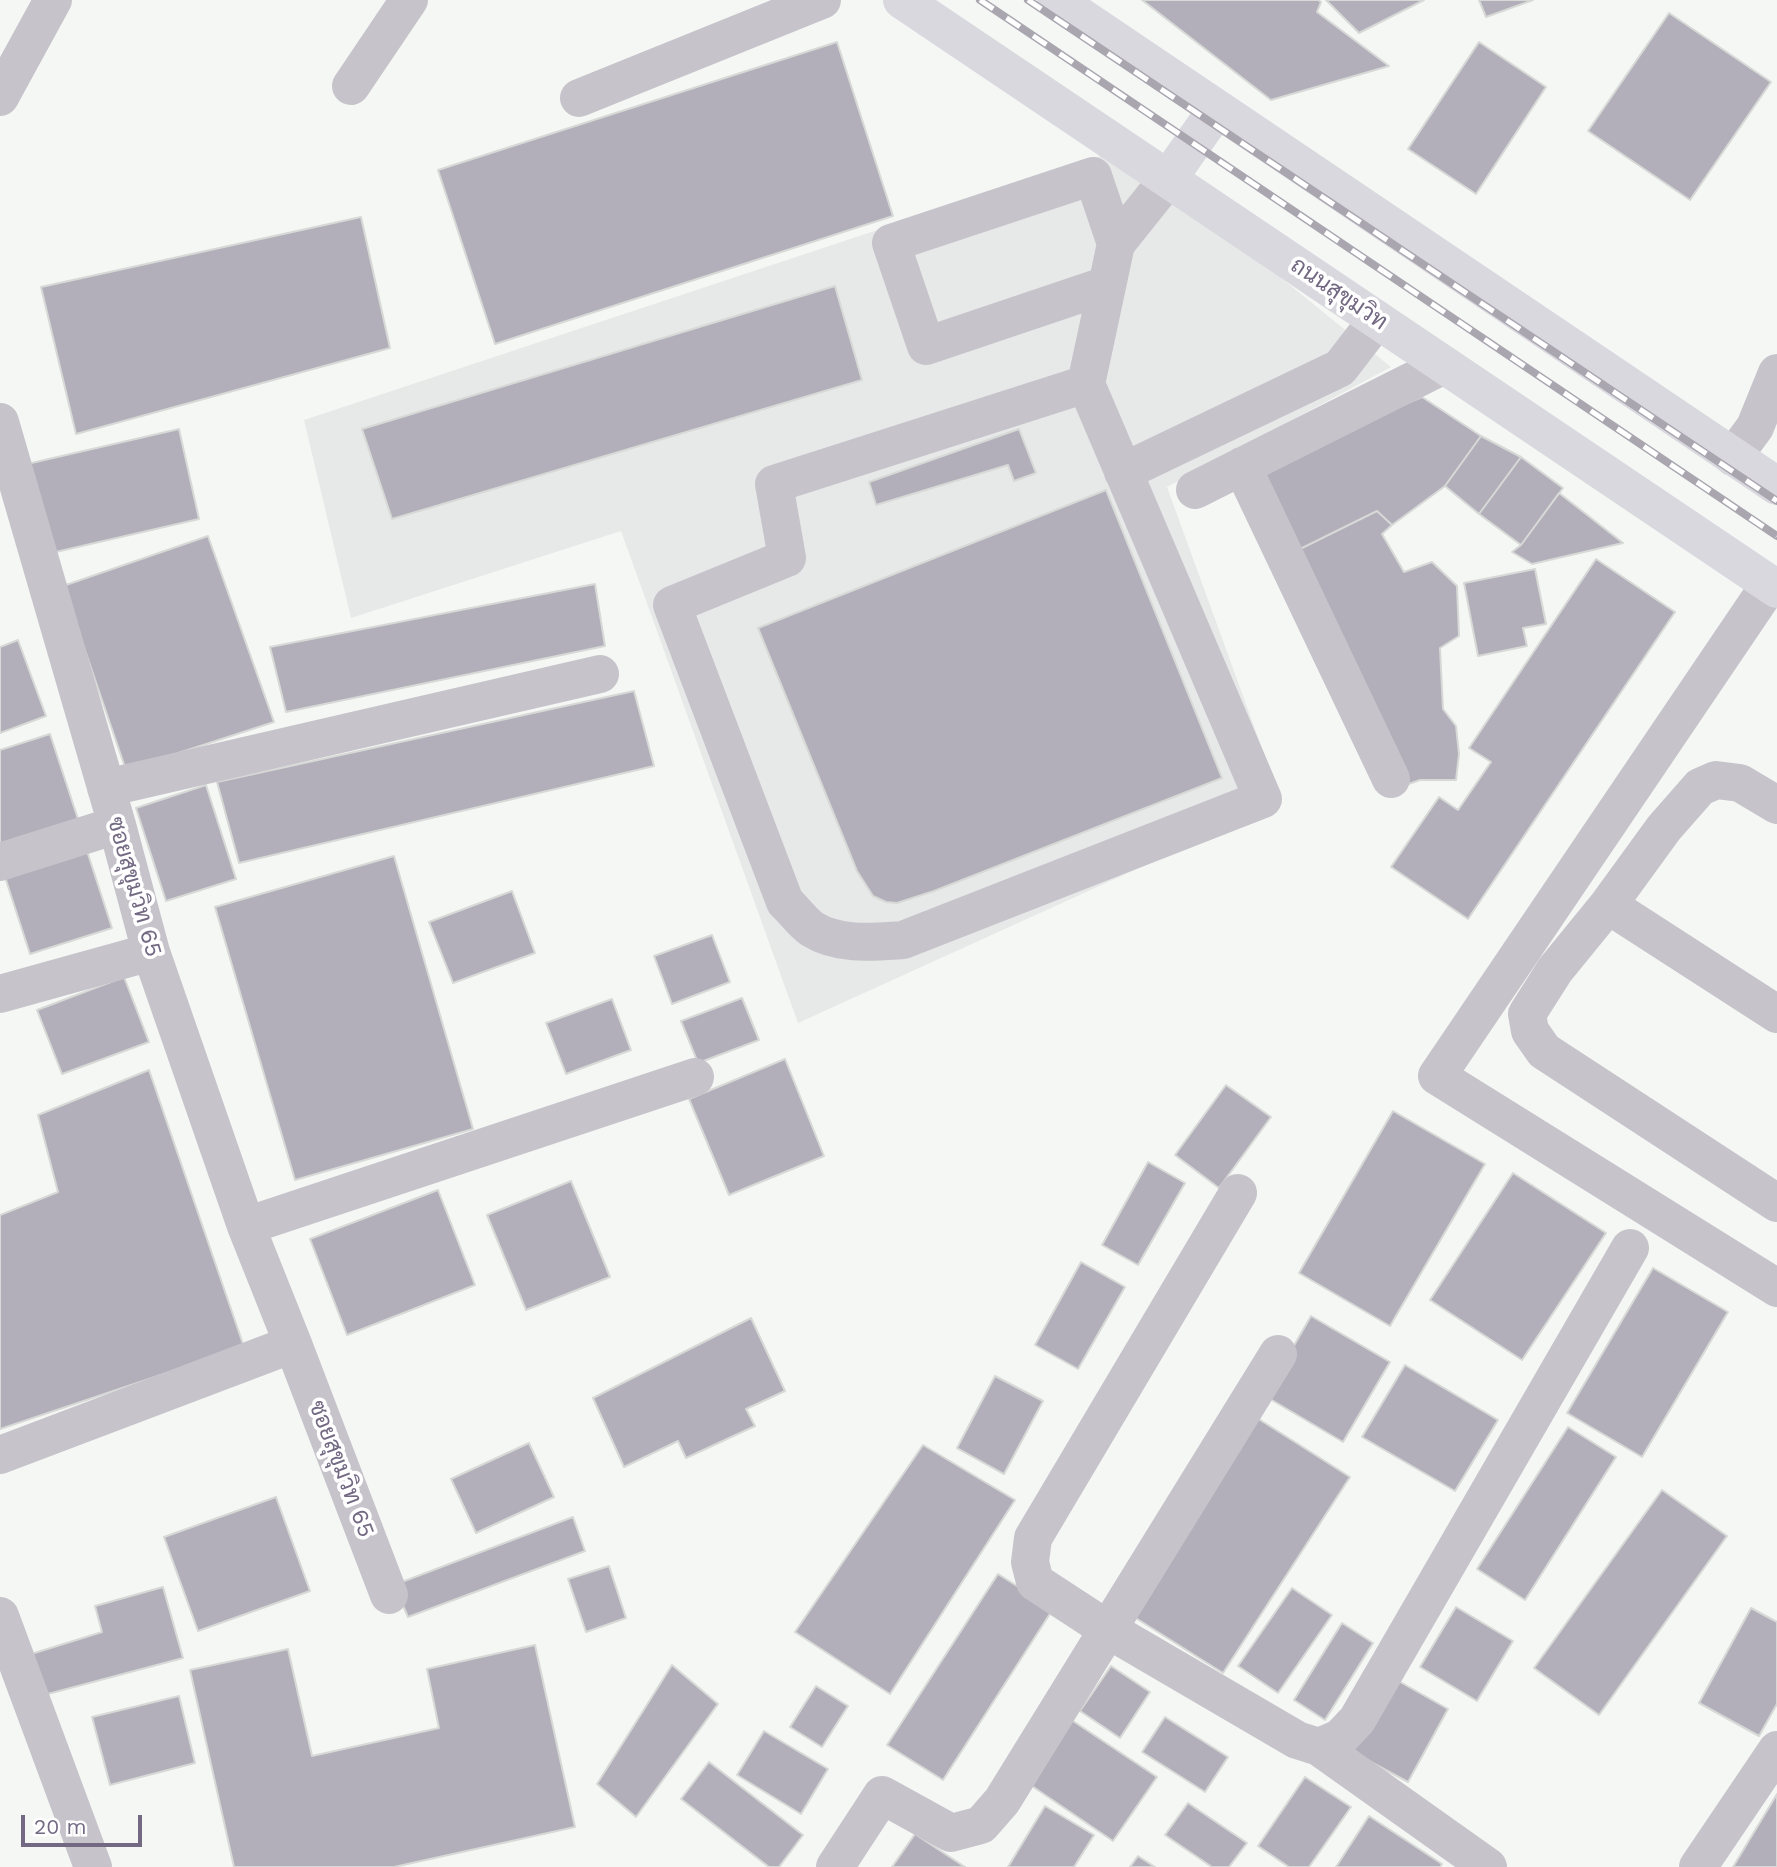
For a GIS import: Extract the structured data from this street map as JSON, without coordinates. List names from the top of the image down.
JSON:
{
  "streets": {
    "main road": ["ถนนสุขุมวิท"],
    "street": ["ซอยสุขุมวิท 65"]
  },
  "scale_bar": "20 m"
}
